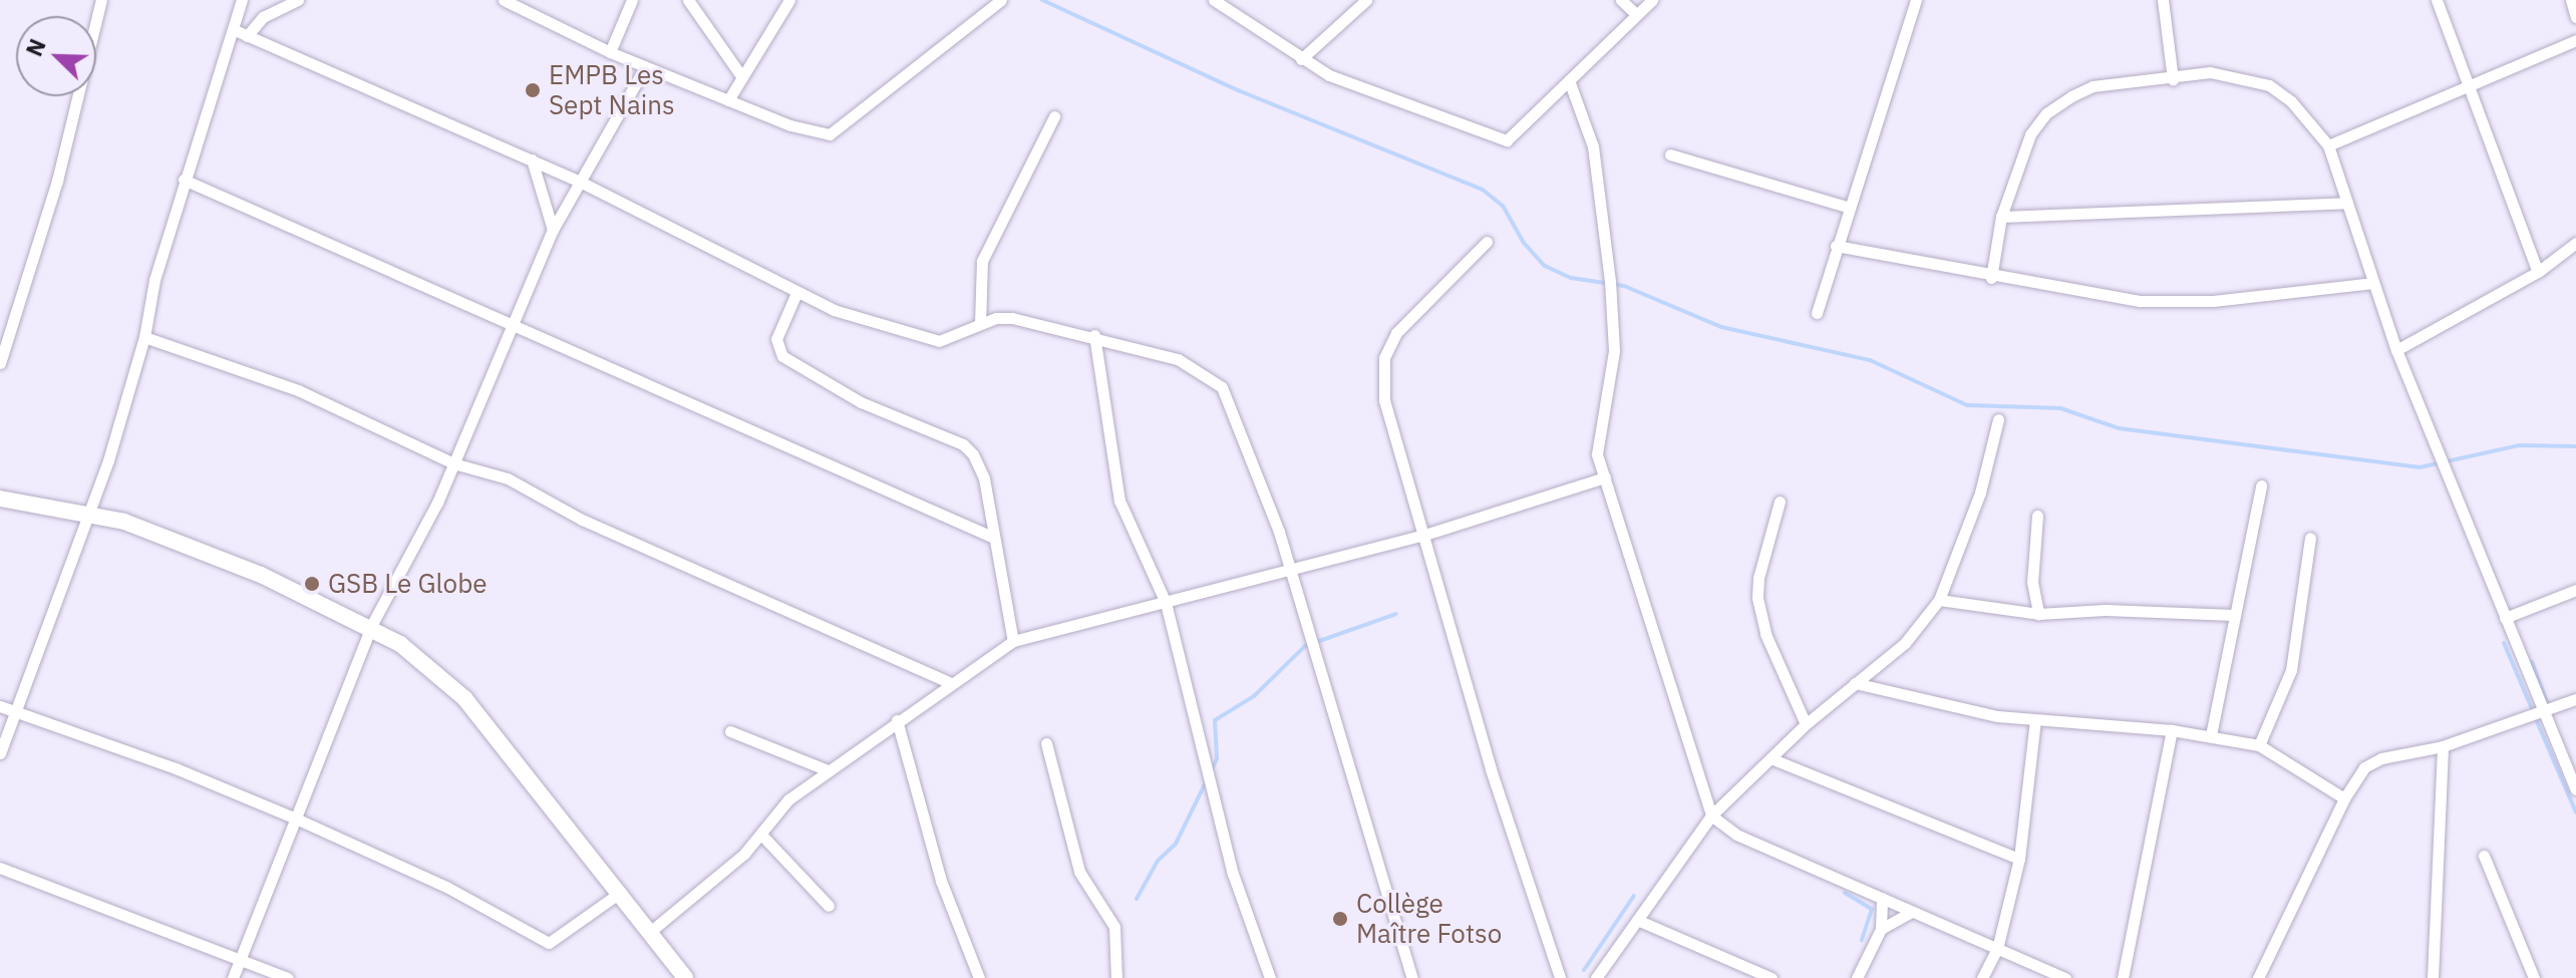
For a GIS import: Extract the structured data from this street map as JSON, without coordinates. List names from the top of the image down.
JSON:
{
  "places": ["EMPB Les Sept Nains", "GSB Le Globe", "Collège Maître Fotso"],
  "north": "top left"
}
